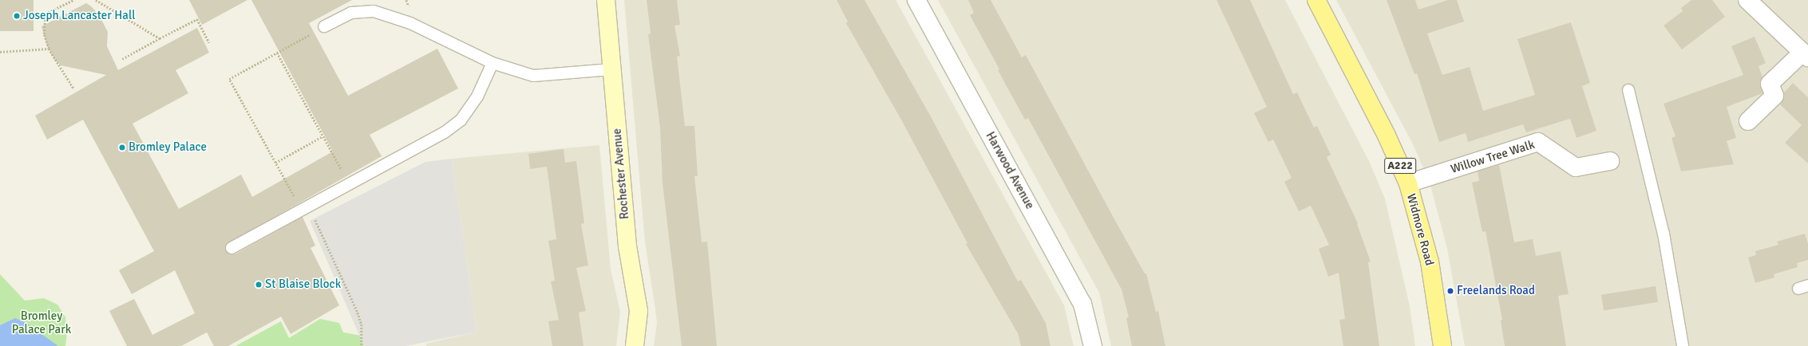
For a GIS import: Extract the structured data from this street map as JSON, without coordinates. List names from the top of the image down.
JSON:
{
  "streets": {
    "main road": ["A222", "Widmore Road"],
    "street": ["Willow Tree Walk", "Harwood Avenue", "Rochester Avenue"]
  },
  "crossings": [
    ["Willow Tree Walk", "Widmore Road"]
  ],
  "parks": ["Bromley Palace Park"],
  "places": [
    "Joseph Lancaster Hall",
    "Bromley Palace",
    "St Blaise Block",
    "Freelands Road"
  ]
}
